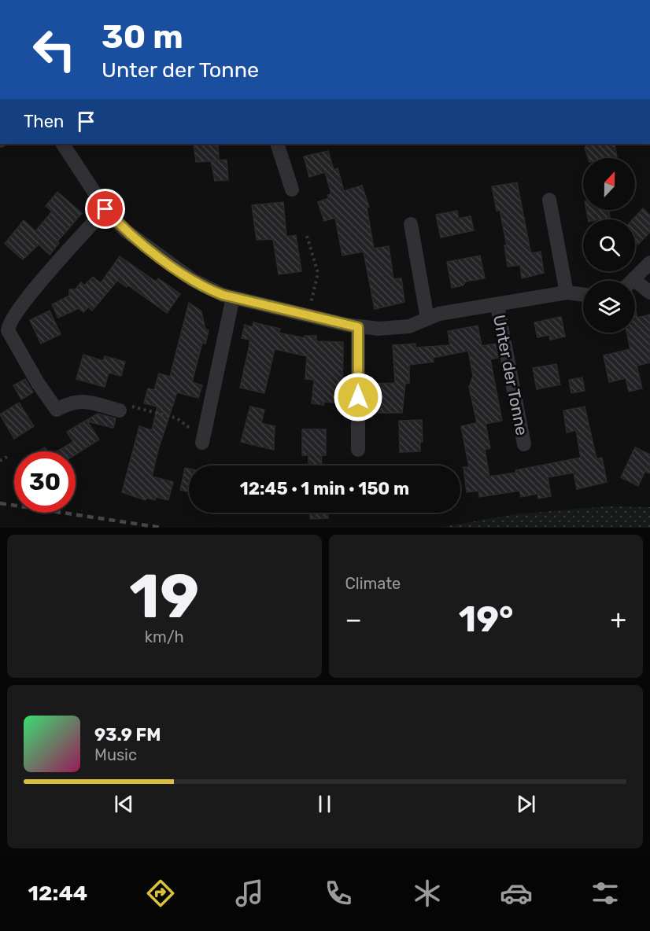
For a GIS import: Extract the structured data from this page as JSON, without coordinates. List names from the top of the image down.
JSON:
{
  "streets": {
    "street": ["Unter der Tonne"]
  },
  "north": "top",
  "page": {
    "turn": ["30 m", "Unter der Tonne"],
    "then": "Then",
    "limit": "30",
    "trip": "12:45 · 1 min · 150 m",
    "tile": [
      ["19", "km/h"],
      "Climate"
    ],
    "heat": ["−", "19°", "+"],
    "song": ["93.9 FM", "Music"],
    "tabs": "12:44"
  }
}
